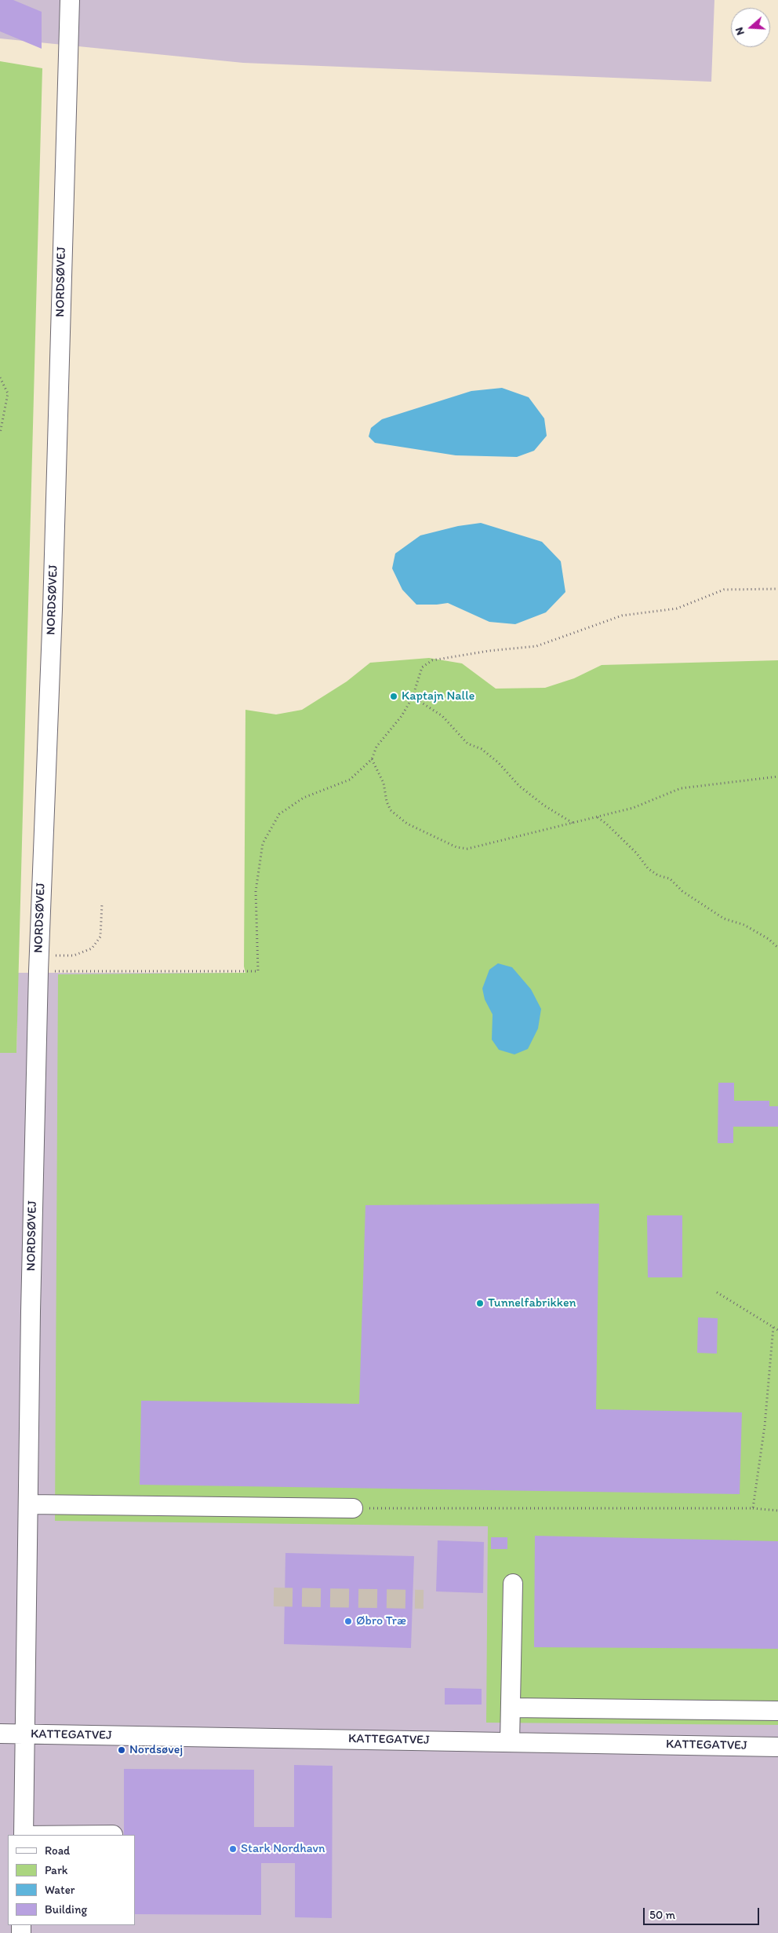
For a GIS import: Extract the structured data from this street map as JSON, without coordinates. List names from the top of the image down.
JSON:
{
  "streets": {
    "street": ["NORDSØVEJ", "KATTEGATVEJ"]
  },
  "crossings": [
    ["NORDSØVEJ", "KATTEGATVEJ"]
  ],
  "places": [
    "Kaptajn Nalle",
    "Tunnelfabrikken",
    "Øbro Træ",
    "Nordsøvej",
    "Stark Nordhavn"
  ],
  "legend": [
    "Road",
    "Park",
    "Water",
    "Building"
  ],
  "scale_bar": "50 m",
  "north": "left"
}
